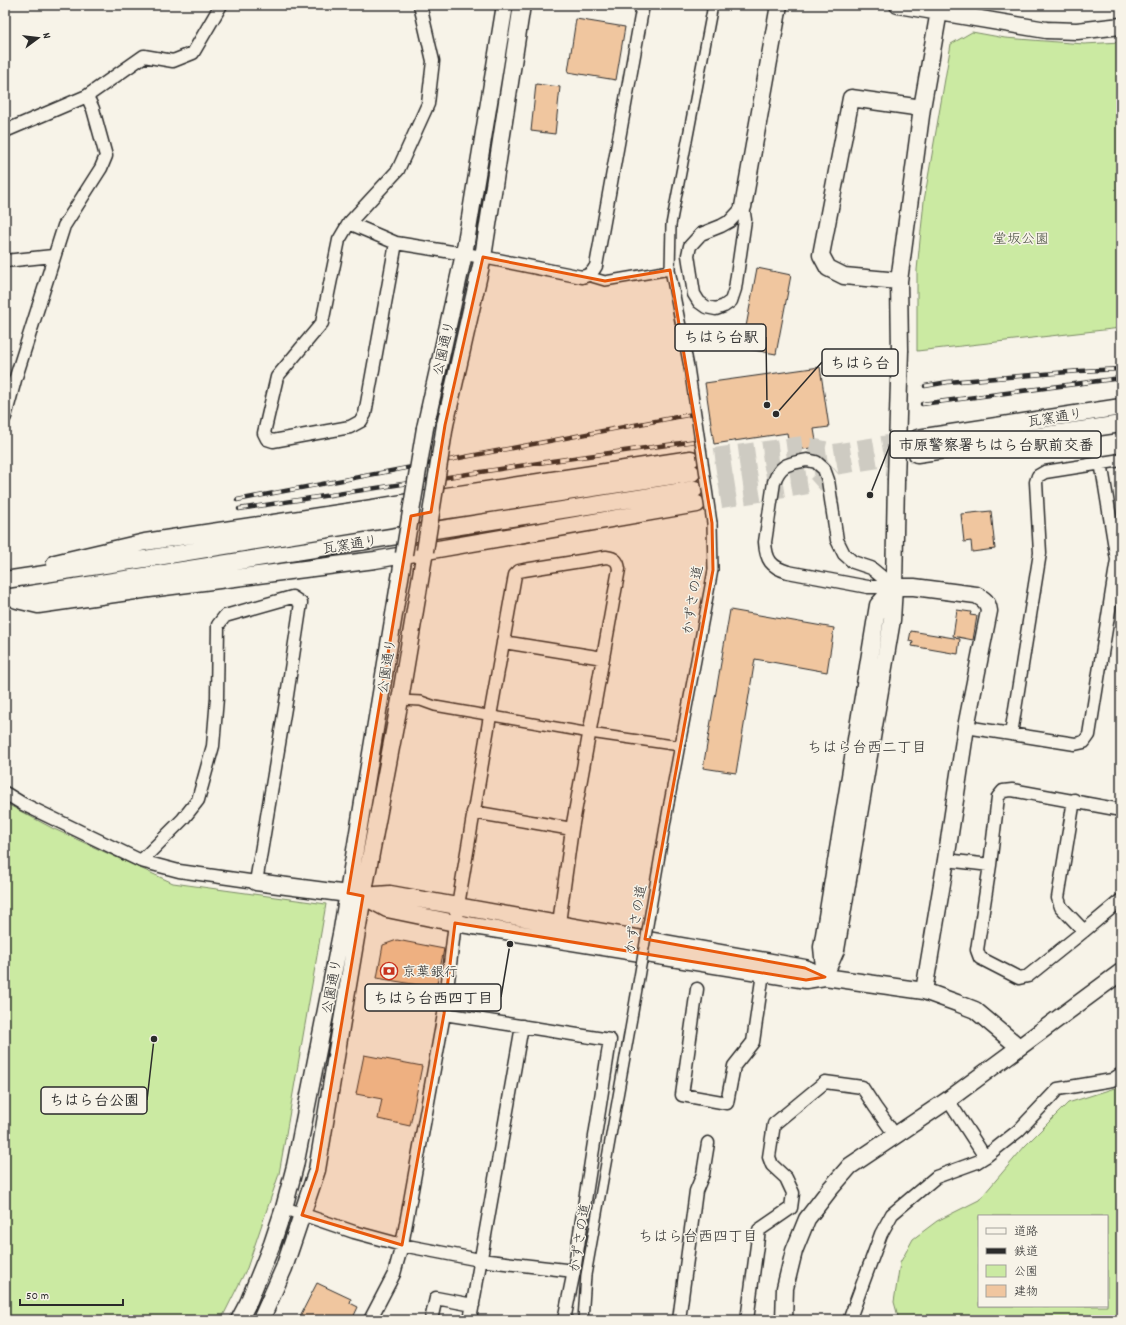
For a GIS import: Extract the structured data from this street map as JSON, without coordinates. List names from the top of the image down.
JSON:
{
  "streets": {
    "street": ["公園通り", "瓦窯通り", "かずさの道"]
  },
  "districts": ["ちはら台西二丁目", "ちはら台西四丁目"],
  "parks": ["堂坂公園"],
  "places": {
    "other": [
      "ちはら台駅",
      "ちはら台",
      "市原警察署ちはら台駅前交番",
      "ちはら台西四丁目",
      "ちはら台公園"
    ],
    "bank": ["京葉銀行"]
  },
  "legend": [
    "道路",
    "鉄道",
    "公園",
    "建物"
  ],
  "scale_bar": "50 m",
  "north": "right"
}
